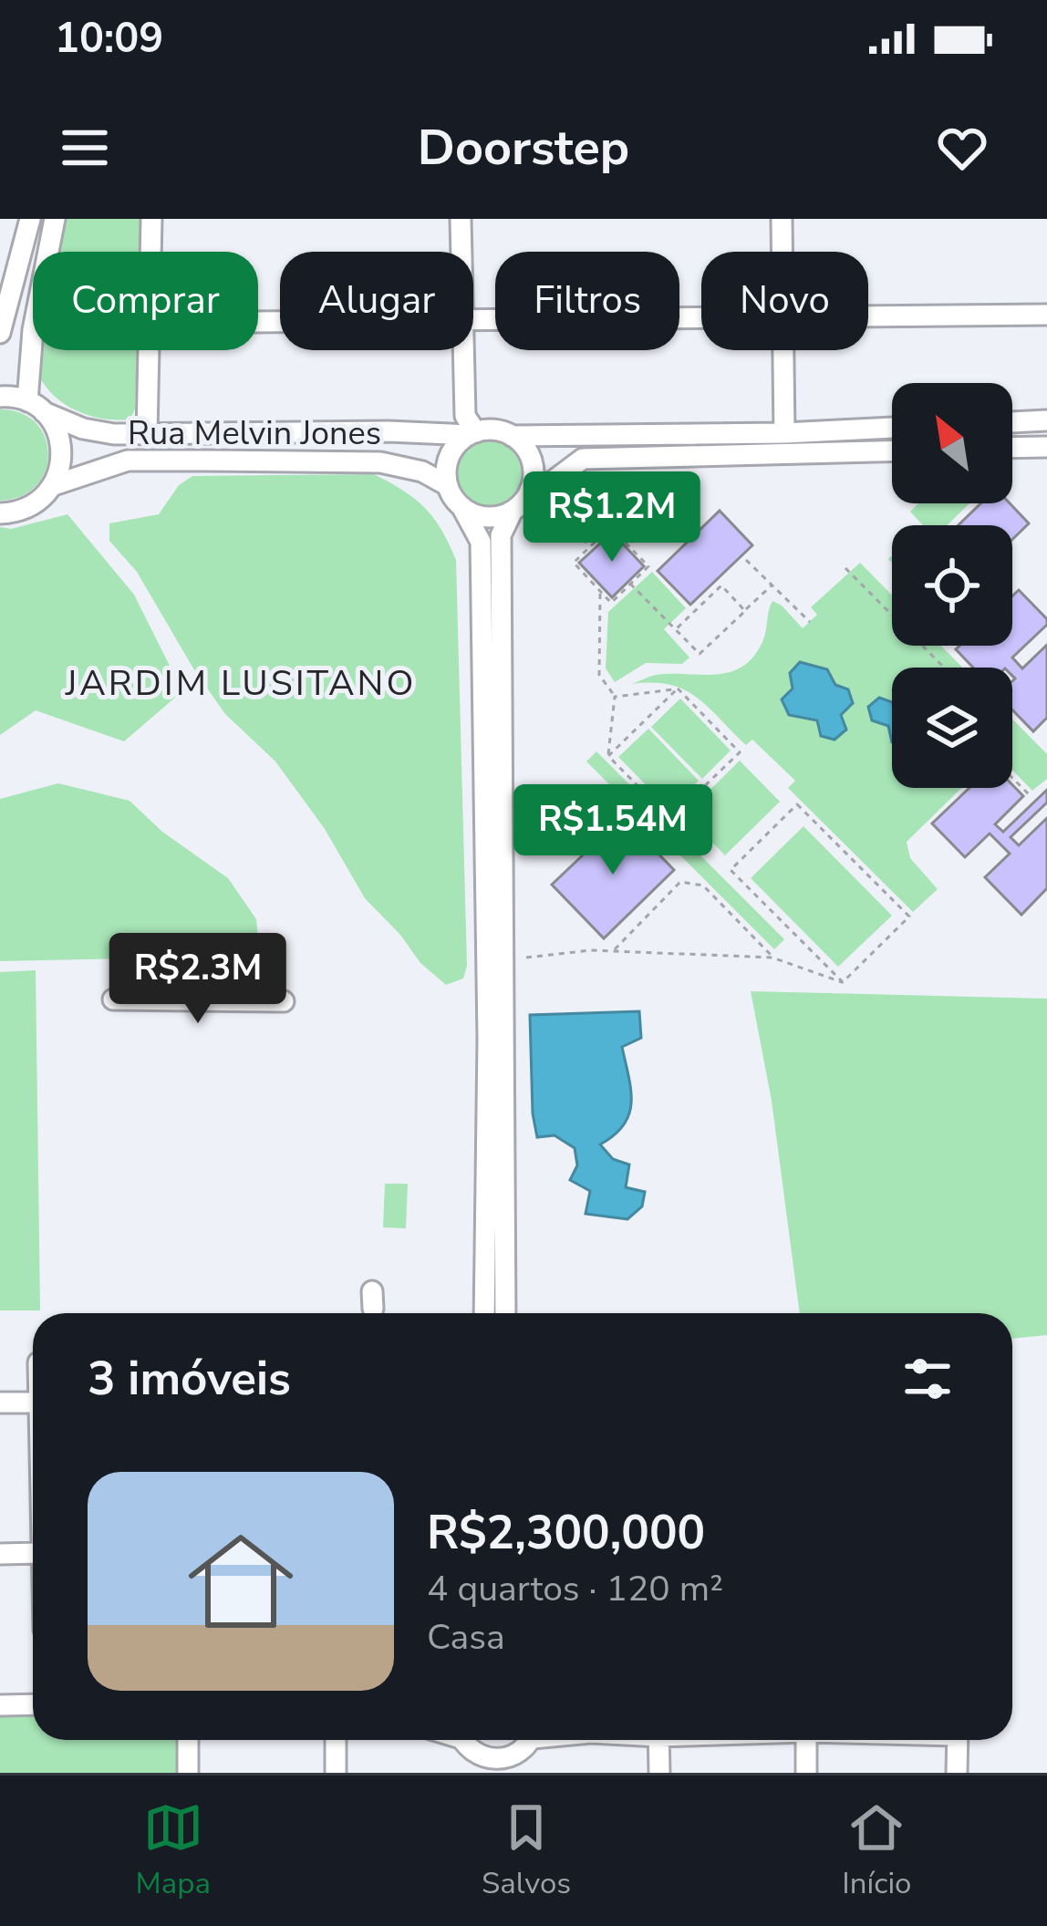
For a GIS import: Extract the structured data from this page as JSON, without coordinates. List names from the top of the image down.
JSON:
{
  "streets": {
    "street": ["Rua Melvin Jones"]
  },
  "districts": ["JARDIM LUSITANO"],
  "north": "top left",
  "page": {
    "status": "10:09",
    "header": "Doorstep",
    "chip": [
      "Comprar",
      "Alugar",
      "Filtros",
      "Novo"
    ],
    "price": ["R$1.2M", "R$1.54M", "R$2.3M"],
    "heading": "3 imóveis",
    "list": [
      {
        "name": "R$2,300,000",
        "note": "4 quartos · 120 m² · Casa"
      }
    ],
    "tabs": ["Mapa", "Salvos", "Início"]
  }
}
